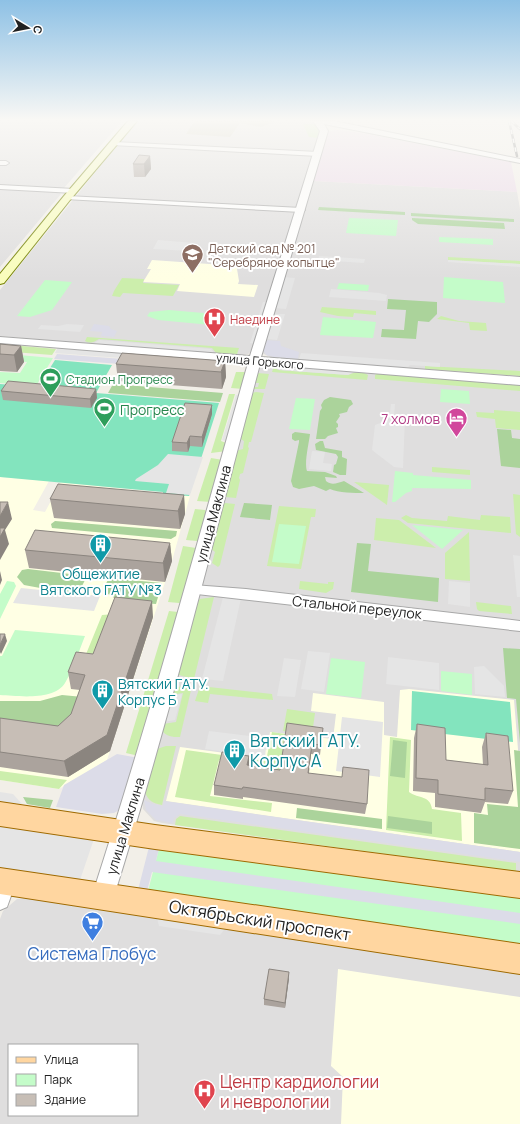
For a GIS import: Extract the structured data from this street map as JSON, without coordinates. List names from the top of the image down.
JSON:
{
  "streets": {
    "main road": ["Октябрьский проспект"],
    "street": ["улица Горького", "улица Маклина", "Стальной переулок"]
  },
  "crossings": [
    ["улица Горького", "улица Маклина"],
    ["улица Маклина", "Стальной переулок"],
    ["улица Маклина", "Октябрьский проспект"]
  ],
  "places": {
    "school or university": ["Детский сад № 201 \"Серебряное копытце\""],
    "hospital": ["Наедине", "Центр кардиологии и неврологии"],
    "sports": ["Стадион Прогресс", "Прогресс"],
    "hotel": ["7 холмов"],
    "building": ["Общежитие Вятского ГАТУ №3", "Вятский ГАТУ. Корпус Б", "Вятский ГАТУ. Корпус А"],
    "supermarket": ["Система Глобус"]
  },
  "legend": ["Улица", "Парк", "Здание"],
  "north": "right"
}
